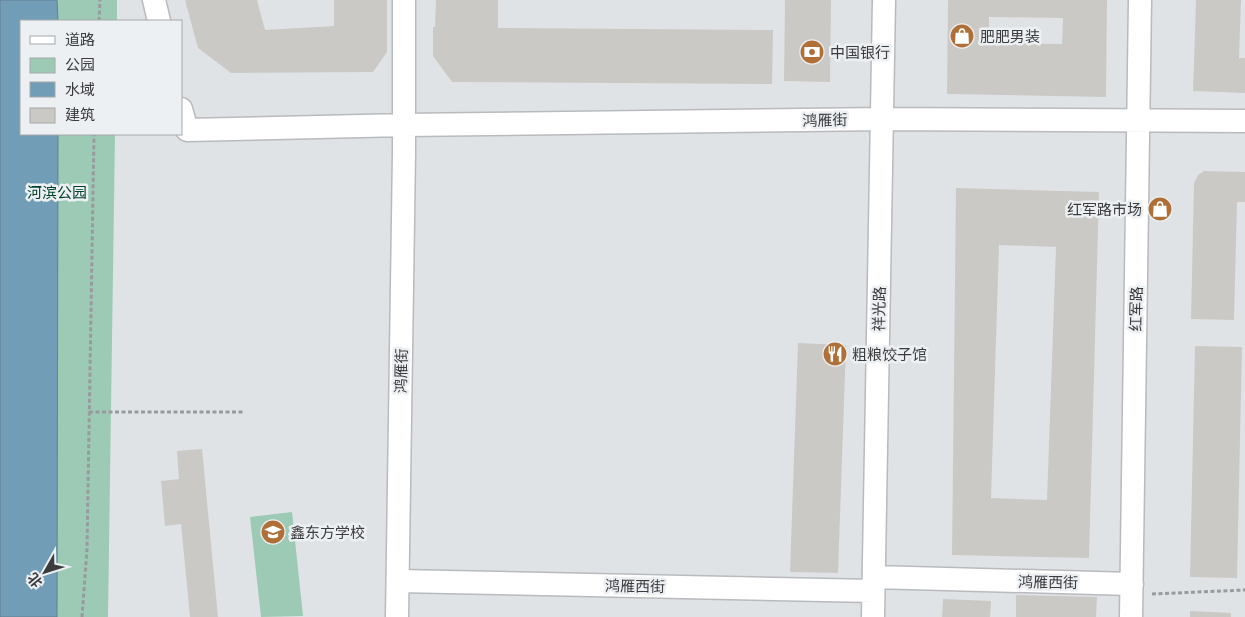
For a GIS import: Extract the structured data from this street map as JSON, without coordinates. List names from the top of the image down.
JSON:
{
  "streets": {
    "street": [
      "鸿雁街",
      "祥光路",
      "红军路",
      "鸿雁西街"
    ]
  },
  "crossings": [
    ["鸿雁街", "祥光路"],
    ["鸿雁街", "红军路"],
    ["鸿雁街", "鸿雁西街"],
    ["祥光路", "鸿雁西街"],
    ["红军路", "鸿雁西街"]
  ],
  "parks": ["河滨公园"],
  "places": {
    "shop": ["肥肥男装", "红军路市场"],
    "bank": ["中国银行"],
    "restaurant": ["粗粮饺子馆"],
    "school or university": ["鑫东方学校"]
  },
  "legend": [
    "道路",
    "公园",
    "水域",
    "建筑"
  ],
  "north": "bottom left"
}
